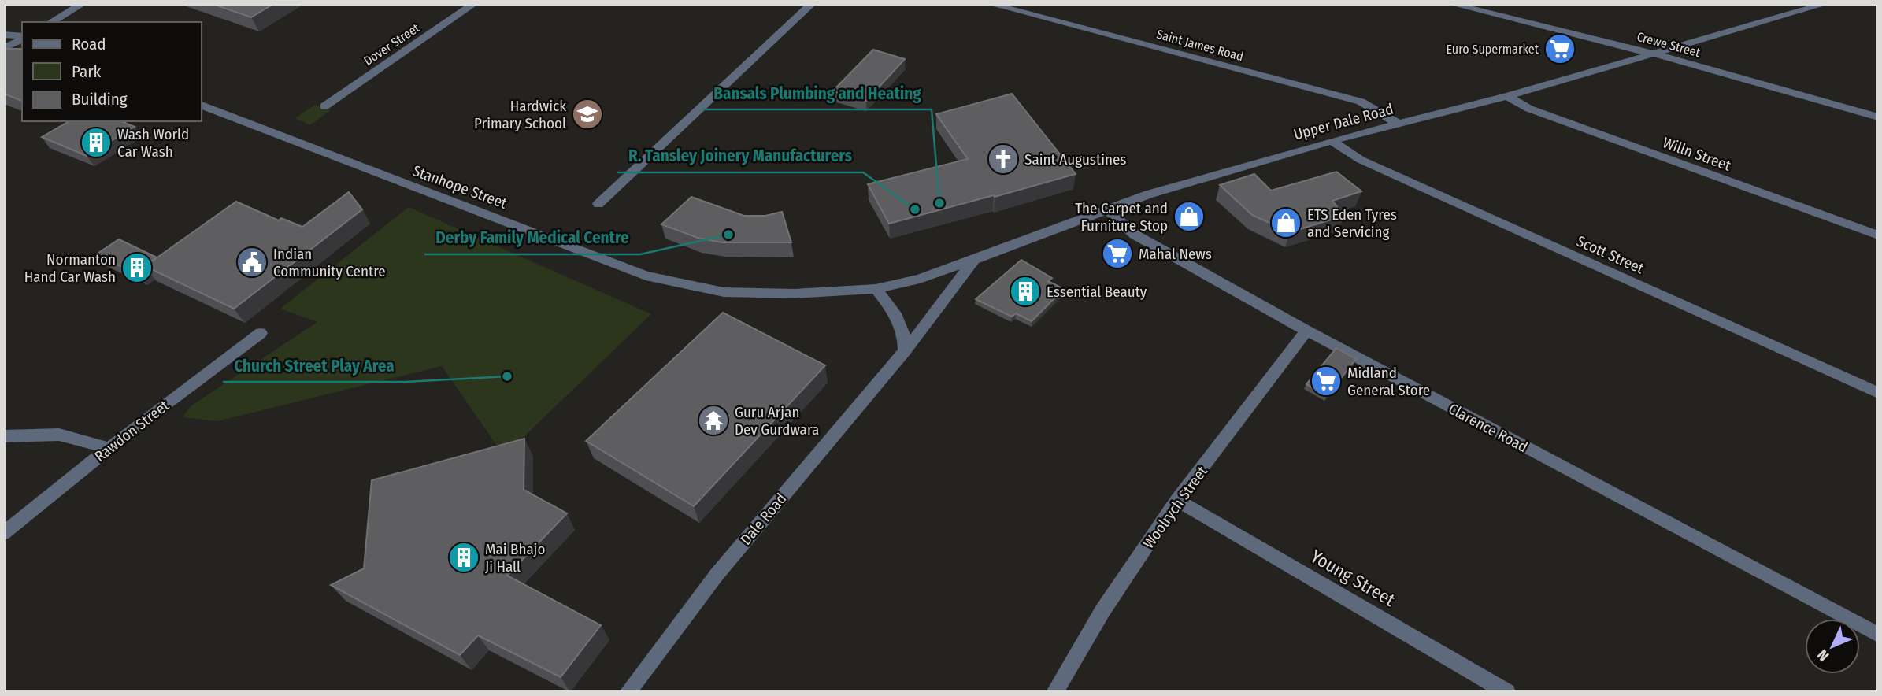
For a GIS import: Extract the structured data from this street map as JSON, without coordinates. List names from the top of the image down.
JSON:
{
  "streets": {
    "street": [
      "Dover Street",
      "Crewe Street",
      "Saint James Road",
      "Upper Dale Road",
      "Willn Street",
      "Stanhope Street",
      "Scott Street",
      "Clarence Road",
      "Rawdon Street",
      "Woolrych Street",
      "Dale Road",
      "Young Street"
    ]
  },
  "crossings": [
    ["Crewe Street", "Upper Dale Road"],
    ["Saint James Road", "Upper Dale Road"],
    ["Upper Dale Road", "Willn Street"],
    ["Upper Dale Road", "Stanhope Street"],
    ["Upper Dale Road", "Scott Street"],
    ["Upper Dale Road", "Clarence Road"],
    ["Upper Dale Road", "Dale Road"],
    ["Clarence Road", "Woolrych Street"],
    ["Woolrych Street", "Young Street"]
  ],
  "places": {
    "supermarket": ["Euro Supermarket", "Mahal News", "Midland General Store"],
    "school or university": ["Hardwick Primary School"],
    "building": [
      "Wash World Car Wash",
      "Normanton Hand Car Wash",
      "Essential Beauty",
      "Mai Bhajo Ji Hall"
    ],
    "church": ["Saint Augustines"],
    "other": [
      "Bansals Plumbing and Heating",
      "R. Tansley Joinery Manufacturers",
      "Derby Family Medical Centre",
      "Church Street Play Area"
    ],
    "shop": ["The Carpet and Furniture Stop", "ETS Eden Tyres and Servicing"],
    "public building": ["Indian Community Centre"],
    "temple": ["Guru Arjan Dev Gurdwara"]
  },
  "legend": ["Road", "Park", "Building"],
  "north": "bottom left"
}
